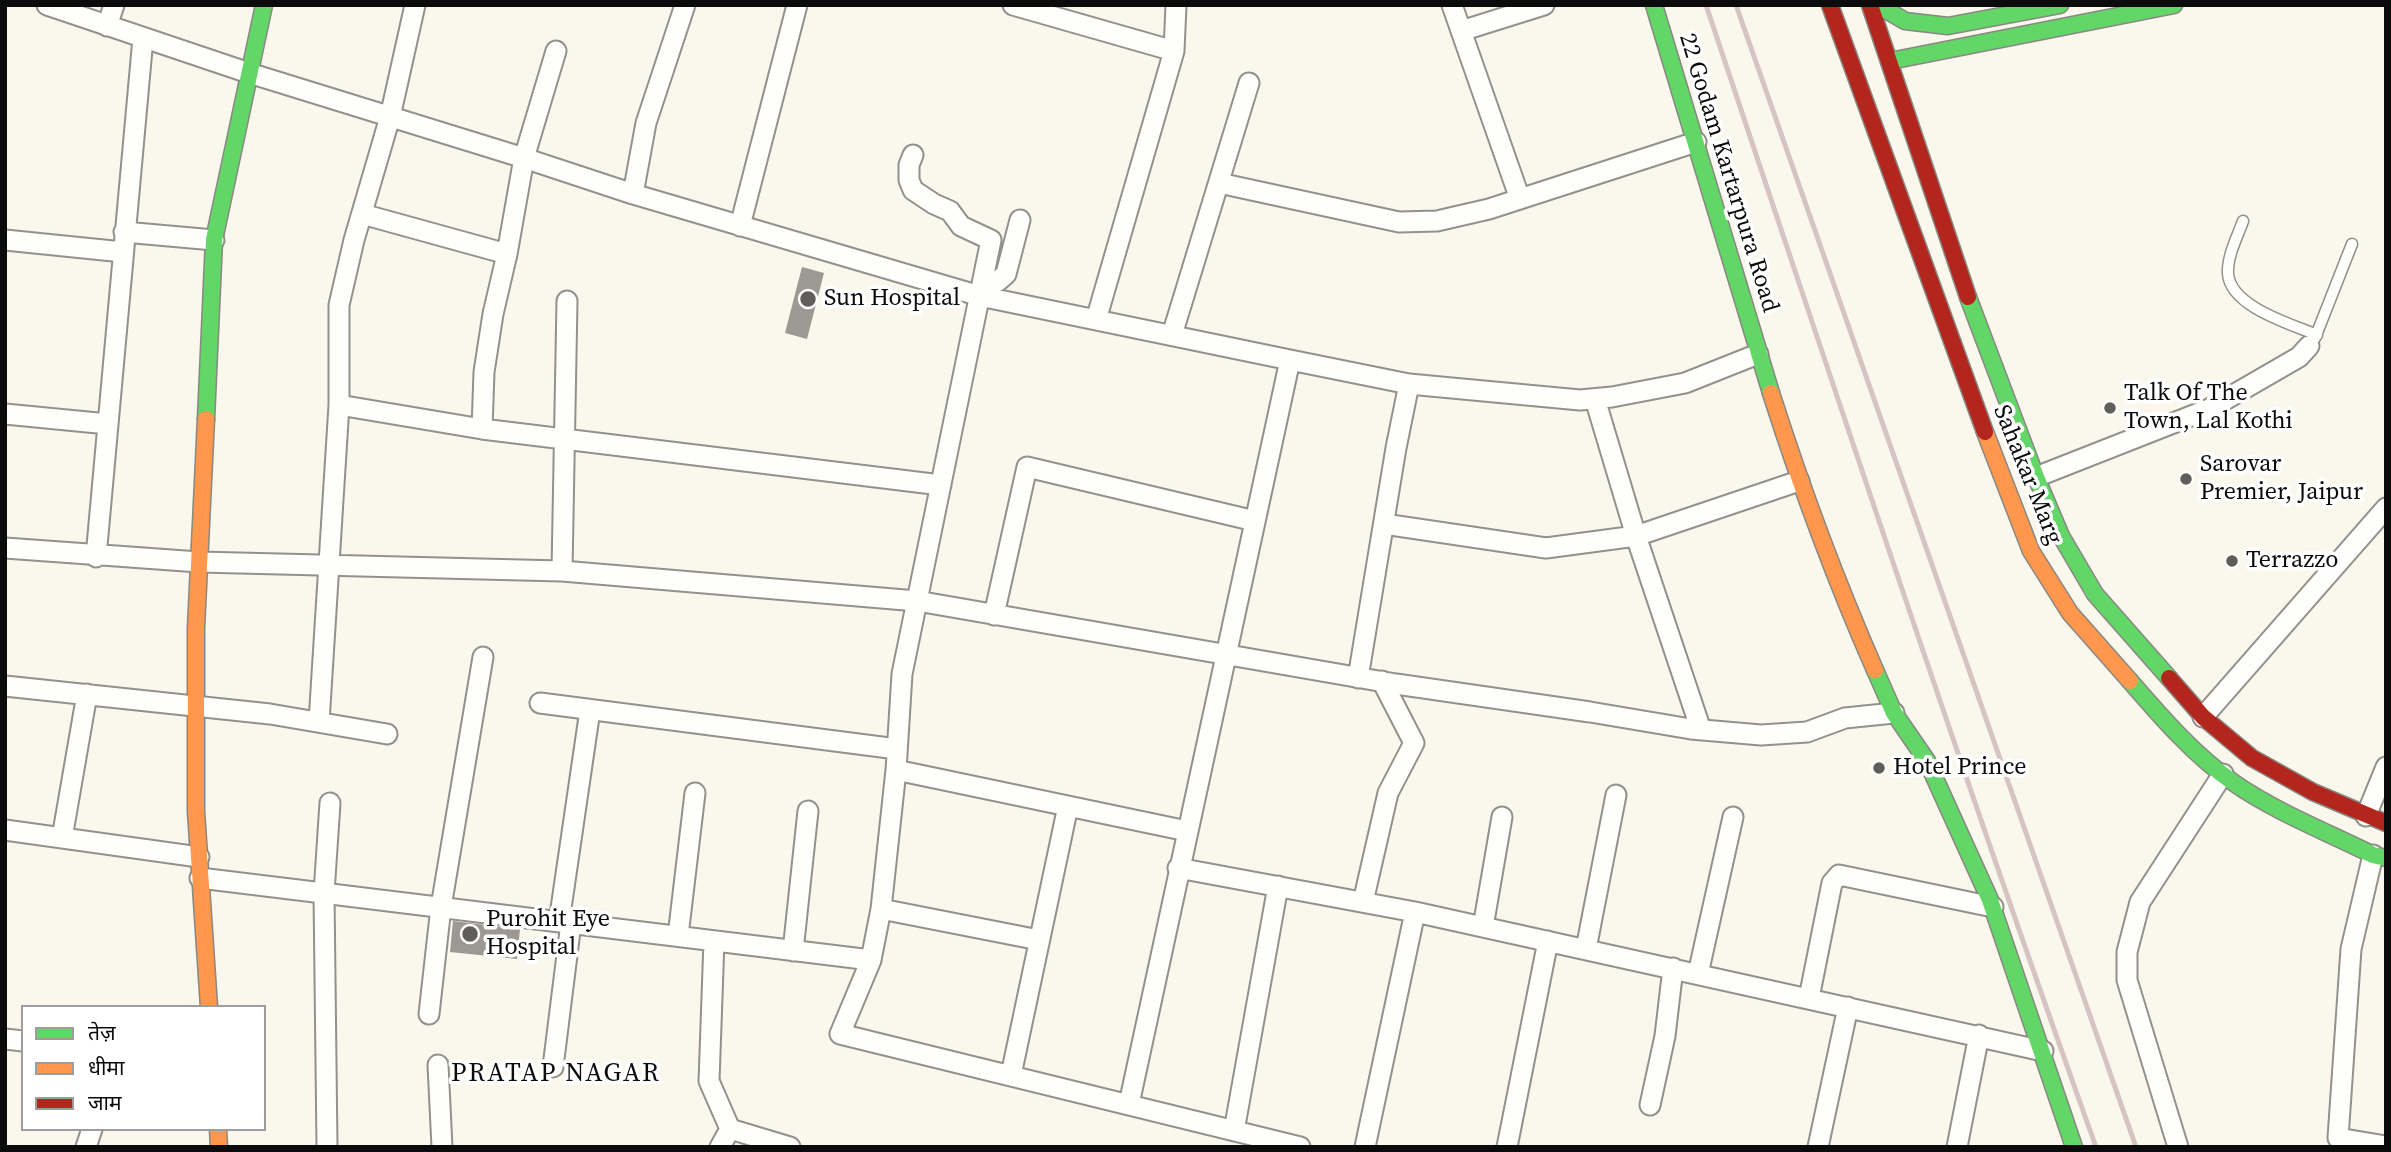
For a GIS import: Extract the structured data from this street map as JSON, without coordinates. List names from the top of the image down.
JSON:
{
  "streets": {
    "street": ["22 Godam Kartarpura Road", "Sahakar Marg"]
  },
  "districts": ["PRATAP NAGAR"],
  "places": [
    "Sun Hospital",
    "Talk Of The Town, Lal Kothi",
    "Sarovar Premier, Jaipur",
    "Terrazzo",
    "Hotel Prince",
    "Purohit Eye Hospital"
  ],
  "legend": ["तेज़", "धीमा", "जाम"]
}
